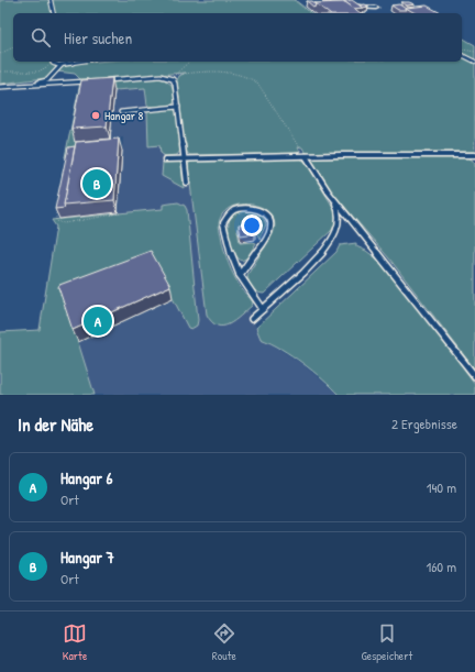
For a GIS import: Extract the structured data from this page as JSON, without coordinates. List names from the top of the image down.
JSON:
{
  "places": ["Hangar 8"],
  "page": {
    "search": "Hier suchen",
    "pins": ["B", "A"],
    "heading": ["In der Nähe", "2 Ergebnisse"],
    "list": [
      {
        "mark": "A",
        "name": "Hangar 6",
        "note": "Ort",
        "value": "140 m"
      },
      {
        "mark": "B",
        "name": "Hangar 7",
        "note": "Ort",
        "value": "160 m"
      }
    ],
    "nav": ["Karte", "Route", "Gespeichert"]
  }
}
